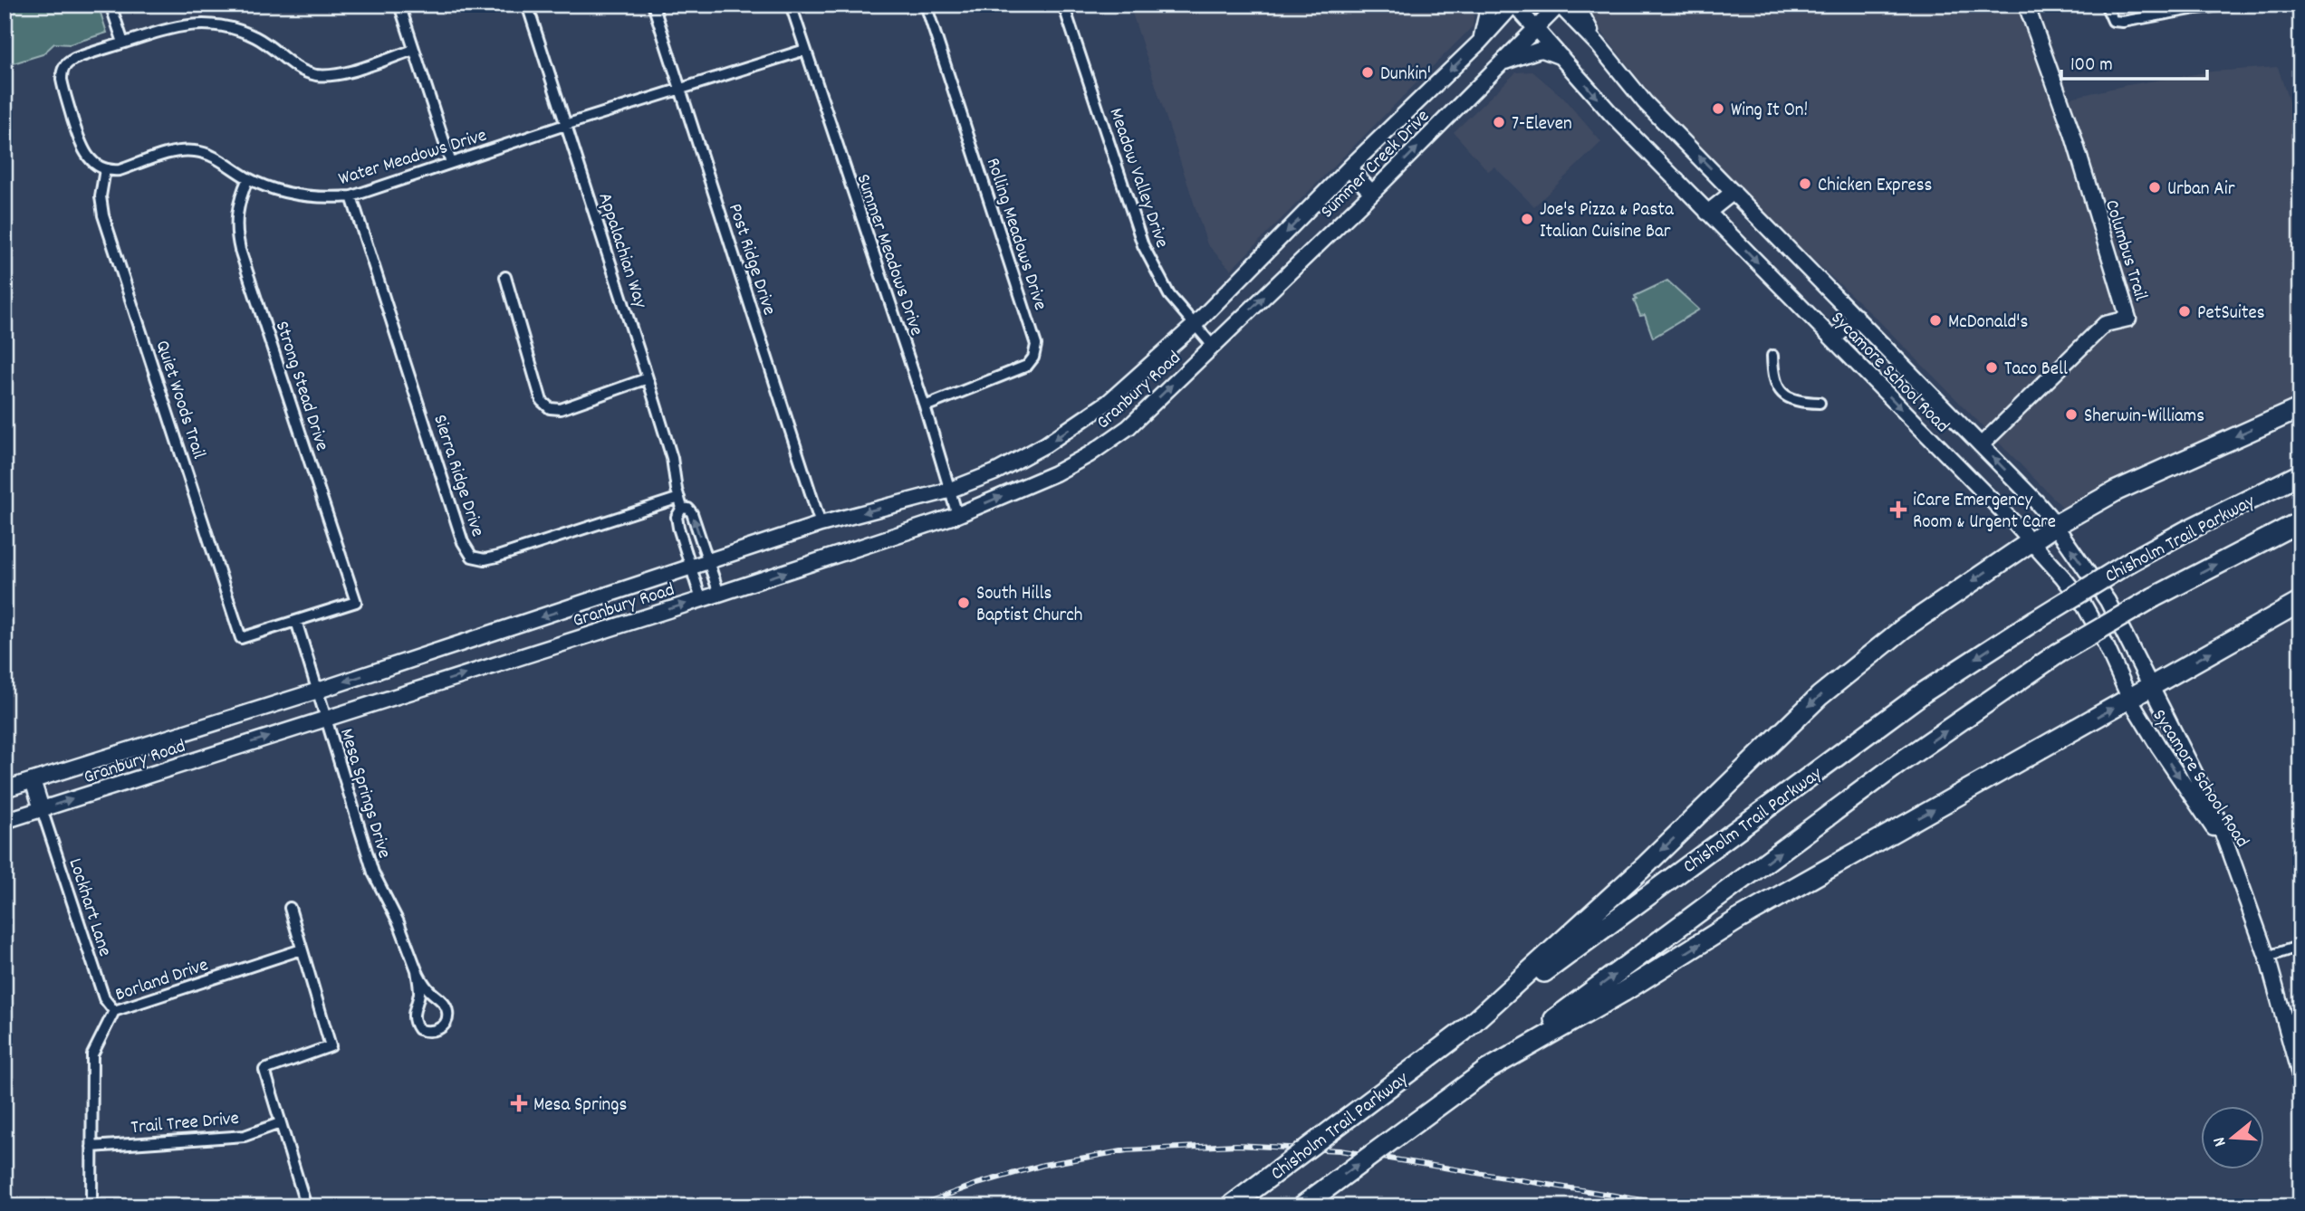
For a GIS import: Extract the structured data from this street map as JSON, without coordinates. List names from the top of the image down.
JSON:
{
  "streets": {
    "highway": ["Chisholm Trail Parkway"],
    "main road": [
      "Summer Creek Drive",
      "Columbus Trail",
      "Sycamore School Road",
      "Granbury Road"
    ],
    "street": [
      "Water Meadows Drive",
      "Meadow Valley Drive",
      "Rolling Meadows Drive",
      "Appalachian Way",
      "Summer Meadows Drive",
      "Post Ridge Drive",
      "Strong Stead Drive",
      "Quiet Woods Trail",
      "Sierra Ridge Drive",
      "Mesa Springs Drive",
      "Lockhart Lane",
      "Borland Drive",
      "Trail Tree Drive"
    ]
  },
  "crossings": [
    ["Water Meadows Drive", "Appalachian Way"],
    ["Water Meadows Drive", "Summer Meadows Drive"],
    ["Water Meadows Drive", "Post Ridge Drive"],
    ["Water Meadows Drive", "Strong Stead Drive"],
    ["Water Meadows Drive", "Quiet Woods Trail"],
    ["Water Meadows Drive", "Sierra Ridge Drive"],
    ["Summer Creek Drive", "Meadow Valley Drive"],
    ["Summer Creek Drive", "Sycamore School Road"],
    ["Summer Creek Drive", "Granbury Road"],
    ["Meadow Valley Drive", "Granbury Road"],
    ["Rolling Meadows Drive", "Summer Meadows Drive"],
    ["Appalachian Way", "Granbury Road"],
    ["Appalachian Way", "Sierra Ridge Drive"],
    ["Columbus Trail", "Sycamore School Road"],
    ["Summer Meadows Drive", "Granbury Road"],
    ["Post Ridge Drive", "Granbury Road"],
    ["Strong Stead Drive", "Quiet Woods Trail"],
    ["Strong Stead Drive", "Mesa Springs Drive"],
    ["Granbury Road", "Mesa Springs Drive"],
    ["Granbury Road", "Lockhart Lane"],
    ["Quiet Woods Trail", "Mesa Springs Drive"],
    ["Lockhart Lane", "Borland Drive"],
    ["Borland Drive", "Trail Tree Drive"]
  ],
  "places": {
    "other": [
      "Dunkin'",
      "Wing It On!",
      "7-Eleven",
      "Chicken Express",
      "Urban Air",
      "Joe's Pizza & Pasta Italian Cuisine Bar",
      "PetSuites",
      "McDonald's",
      "Taco Bell",
      "Sherwin-Williams",
      "South Hills Baptist Church"
    ],
    "health": ["iCare Emergency Room & Urgent Care", "Mesa Springs"]
  },
  "scale_bar": "100 m",
  "north": "left"
}
